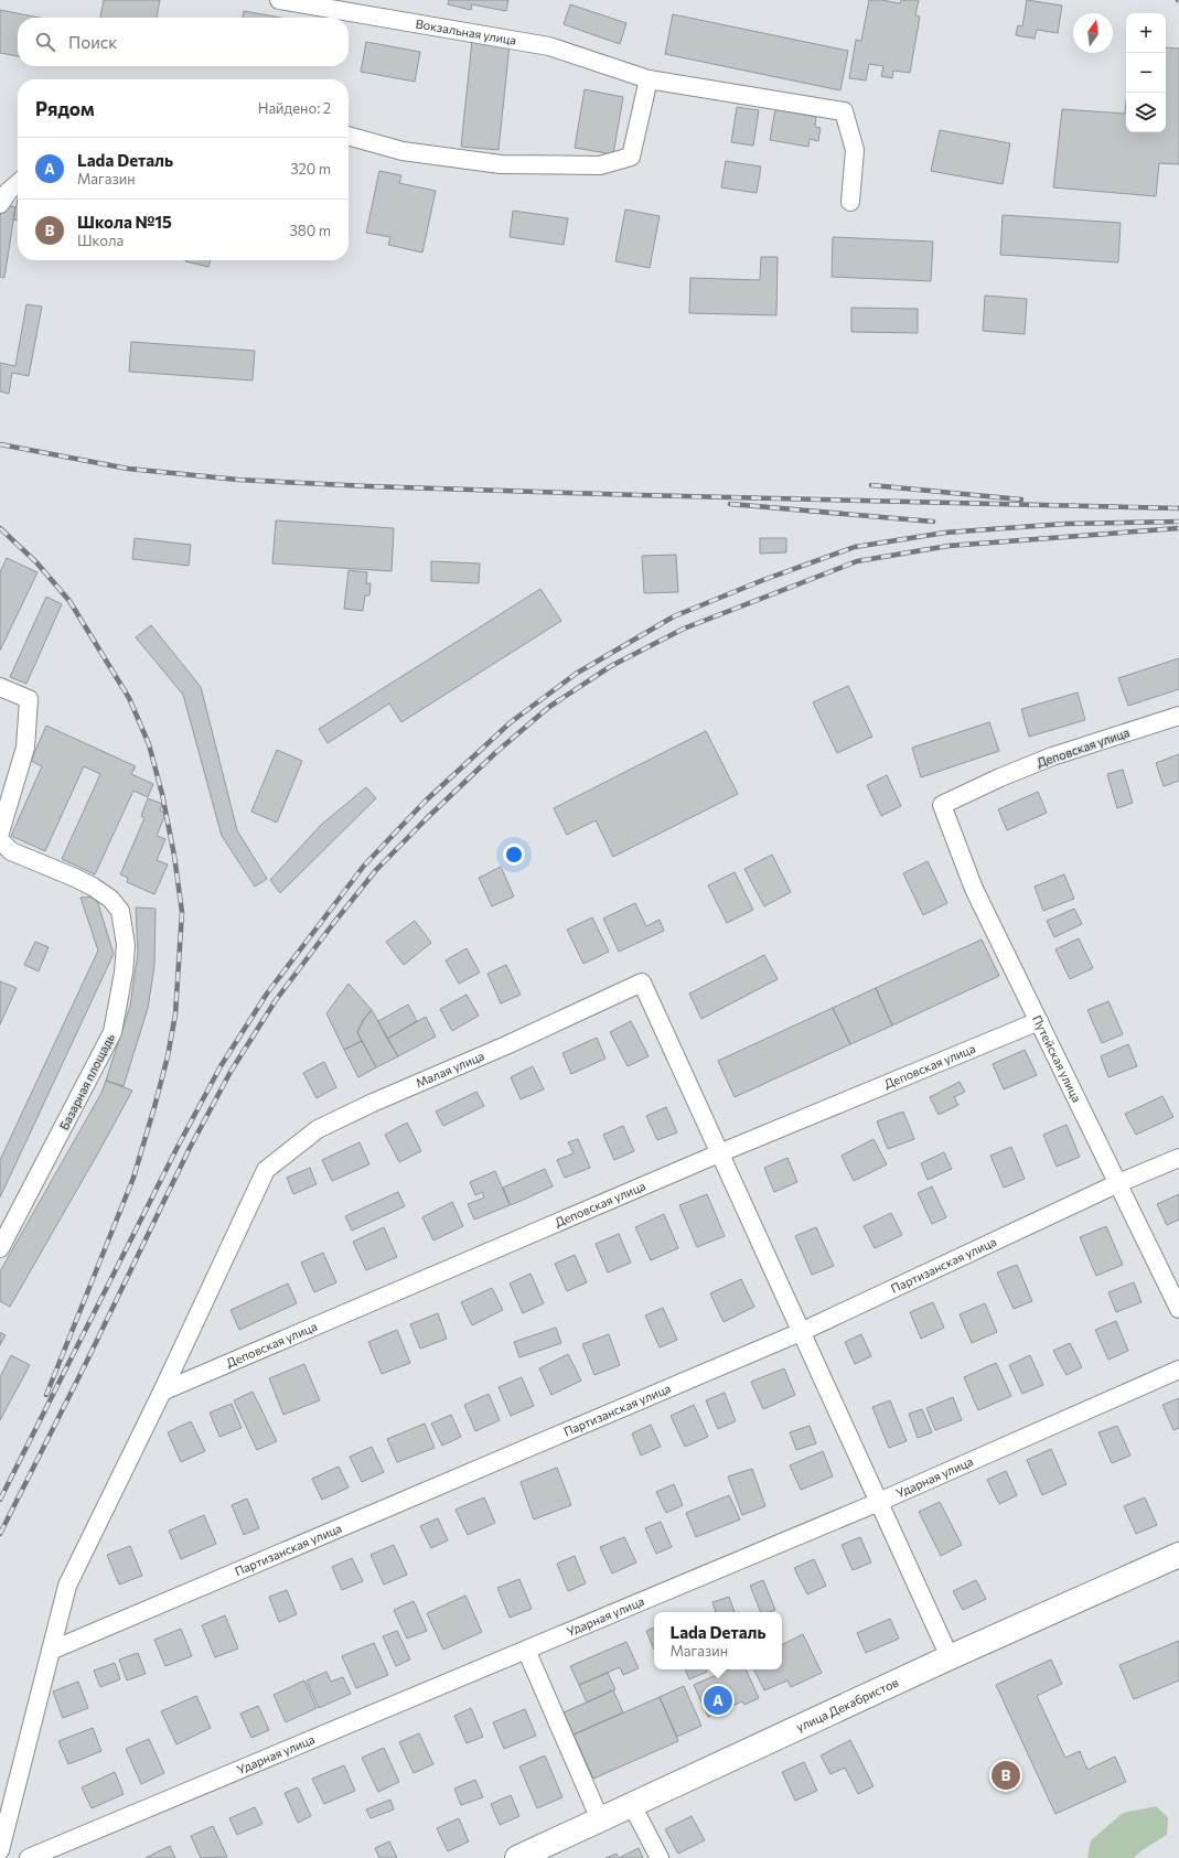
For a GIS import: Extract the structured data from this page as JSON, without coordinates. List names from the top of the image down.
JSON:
{
  "streets": {
    "main road": ["улица Декабристов"],
    "street": [
      "Вокзальная улица",
      "Деповская улица",
      "Путейская улица",
      "Малая улица",
      "Базарная площадь",
      "Партизанская улица",
      "Ударная улица"
    ]
  },
  "crossings": [
    ["Деповская улица", "Путейская улица"],
    ["Деповская улица", "Малая улица"],
    ["Путейская улица", "Партизанская улица"]
  ],
  "north": "top",
  "page": {
    "map_buttons": ["+", "−"],
    "search": "Поиск",
    "heading": ["Рядом", "Найдено: 2"],
    "list": [
      {
        "mark": "A",
        "name": "Lada Dеталь",
        "note": "Магазин",
        "value": "320 m"
      },
      {
        "mark": "B",
        "name": "Школа №15",
        "note": "Школа",
        "value": "380 m"
      }
    ],
    "popup": ["Lada Dеталь", "Магазин"],
    "pins": ["A", "B"]
  }
}
